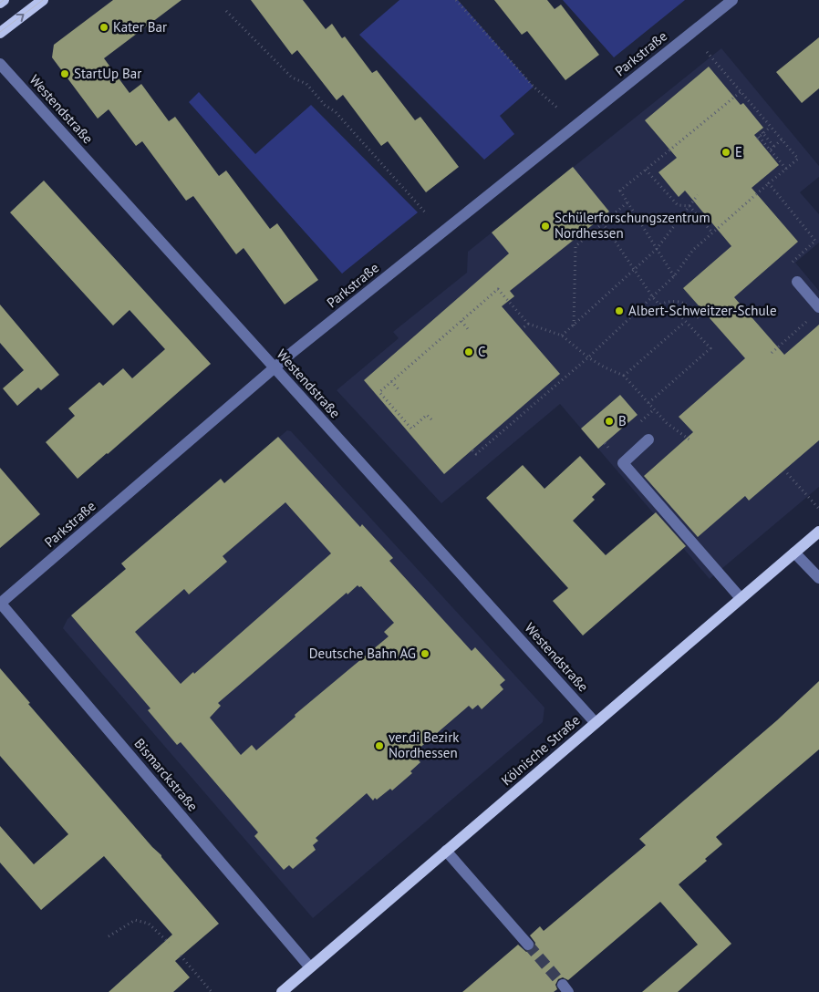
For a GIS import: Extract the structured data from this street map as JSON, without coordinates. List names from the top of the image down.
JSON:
{
  "streets": {
    "main road": ["Kölnische Straße"],
    "street": ["Parkstraße", "Westendstraße", "Bismarckstraße"]
  },
  "crossings": [
    ["Parkstraße", "Westendstraße"],
    ["Parkstraße", "Bismarckstraße"],
    ["Westendstraße", "Kölnische Straße"],
    ["Kölnische Straße", "Bismarckstraße"]
  ],
  "places": [
    "Kater Bar",
    "StartUp Bar",
    "E",
    "Schülerforschungszentrum Nordhessen",
    "Albert-Schweitzer-Schule",
    "C",
    "B",
    "Deutsche Bahn AG",
    "ver.di Bezirk Nordhessen"
  ]
}
